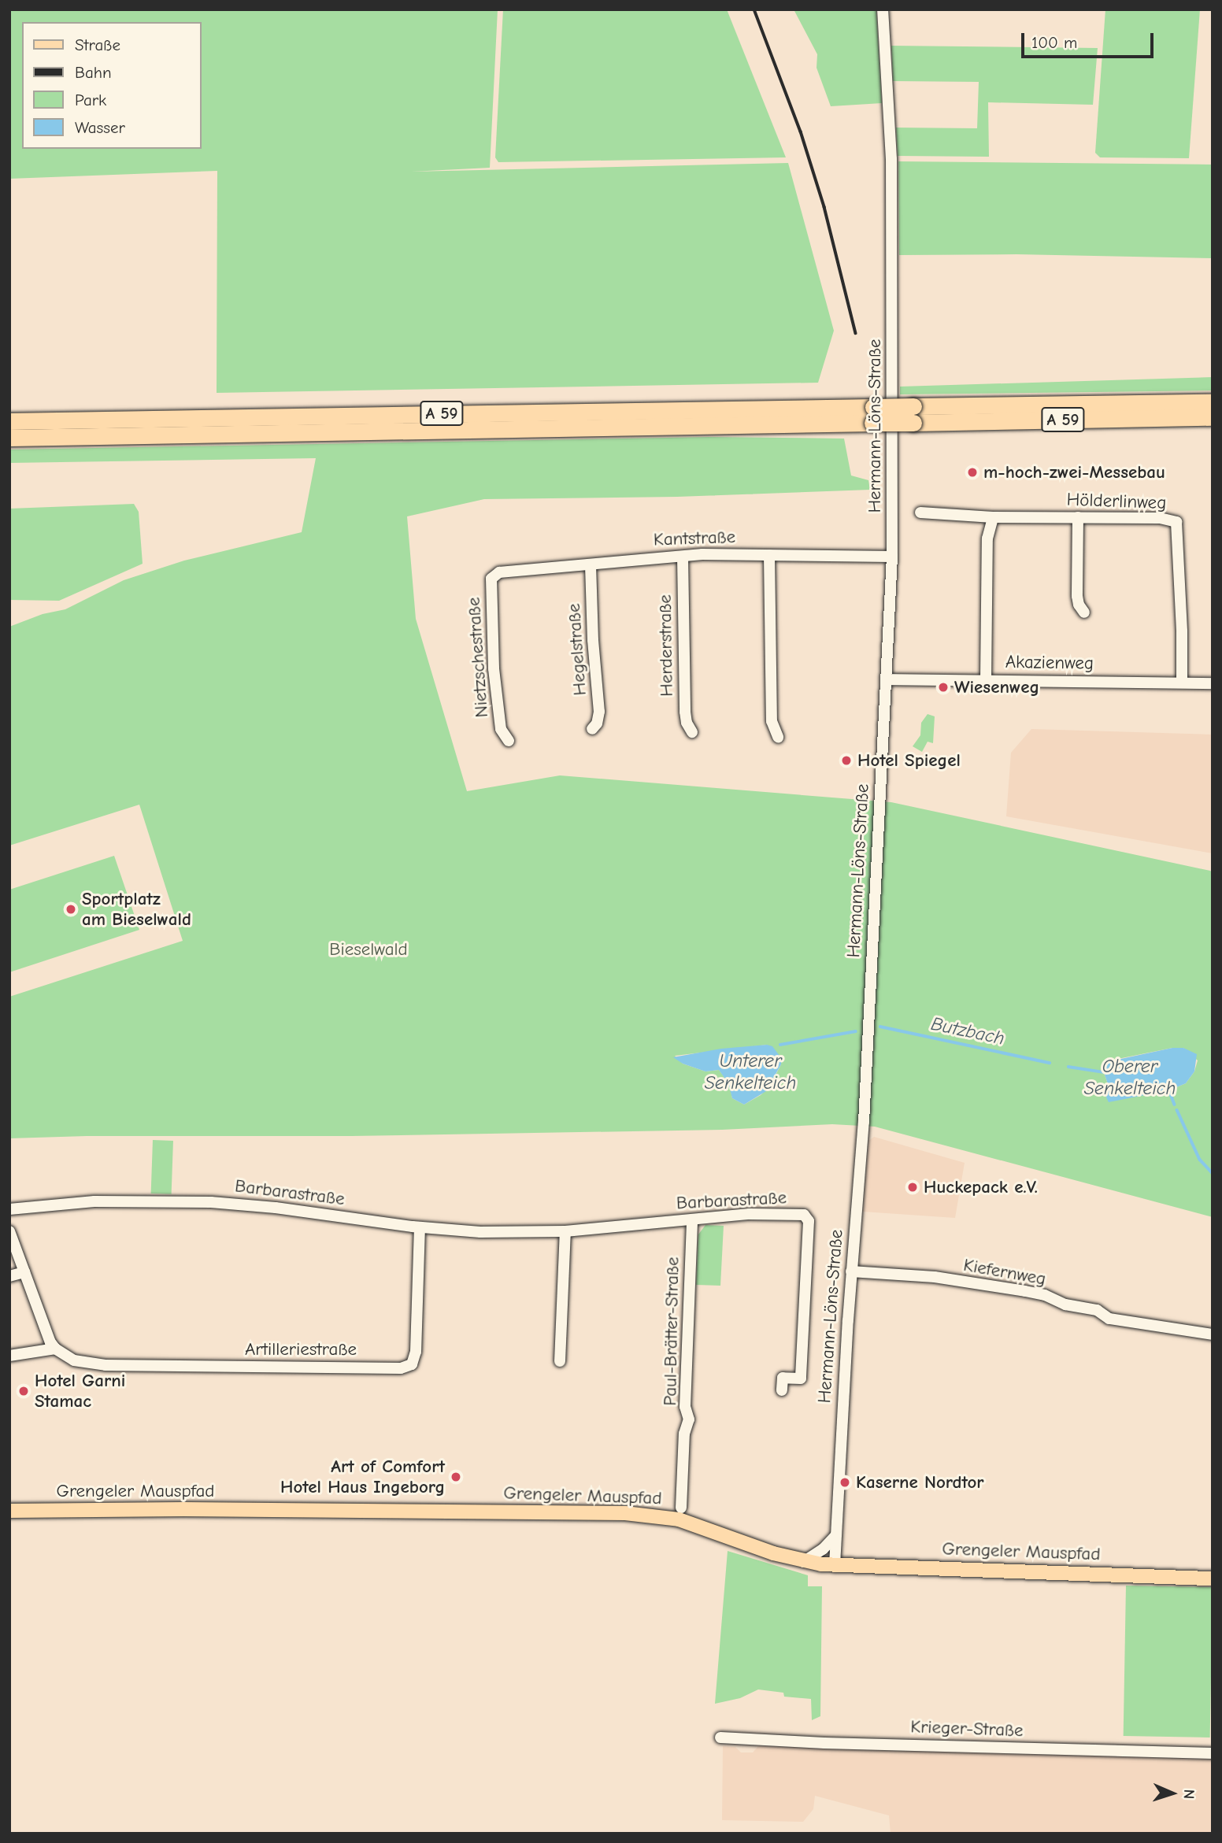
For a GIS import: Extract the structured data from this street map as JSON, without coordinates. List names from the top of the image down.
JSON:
{
  "streets": {
    "highway": ["A 59"],
    "main road": ["Grengeler Mauspfad"],
    "street": [
      "Hermann-Löns-Straße",
      "Hölderlinweg",
      "Kantstraße",
      "Herderstraße",
      "Hegelstraße",
      "Nietzschestraße",
      "Akazienweg",
      "Barbarastraße",
      "Kiefernweg",
      "Paul-Brätter-Straße",
      "Artilleriestraße",
      "Krieger-Straße"
    ]
  },
  "crossings": [
    ["Hermann-Löns-Straße", "Kantstraße"],
    ["Hermann-Löns-Straße", "Akazienweg"],
    ["Hermann-Löns-Straße", "Kiefernweg"],
    ["Hermann-Löns-Straße", "Grengeler Mauspfad"],
    ["Hölderlinweg", "Akazienweg"],
    ["Kantstraße", "Herderstraße"],
    ["Kantstraße", "Hegelstraße"],
    ["Kantstraße", "Nietzschestraße"],
    ["Barbarastraße", "Paul-Brätter-Straße"],
    ["Barbarastraße", "Artilleriestraße"]
  ],
  "water": ["Butzbach", "Unterer Senkelteich", "Oberer Senkelteich"],
  "parks": ["Bieselwald"],
  "places": [
    "m-hoch-zwei-Messebau",
    "Wiesenweg",
    "Hotel Spiegel",
    "Sportplatz am Bieselwald",
    "Huckepack e.V.",
    "Hotel Garni Stamac",
    "Art of Comfort Hotel Haus Ingeborg",
    "Kaserne Nordtor"
  ],
  "legend": [
    "Straße",
    "Bahn",
    "Park",
    "Wasser"
  ],
  "scale_bar": "100 m",
  "north": "right"
}
